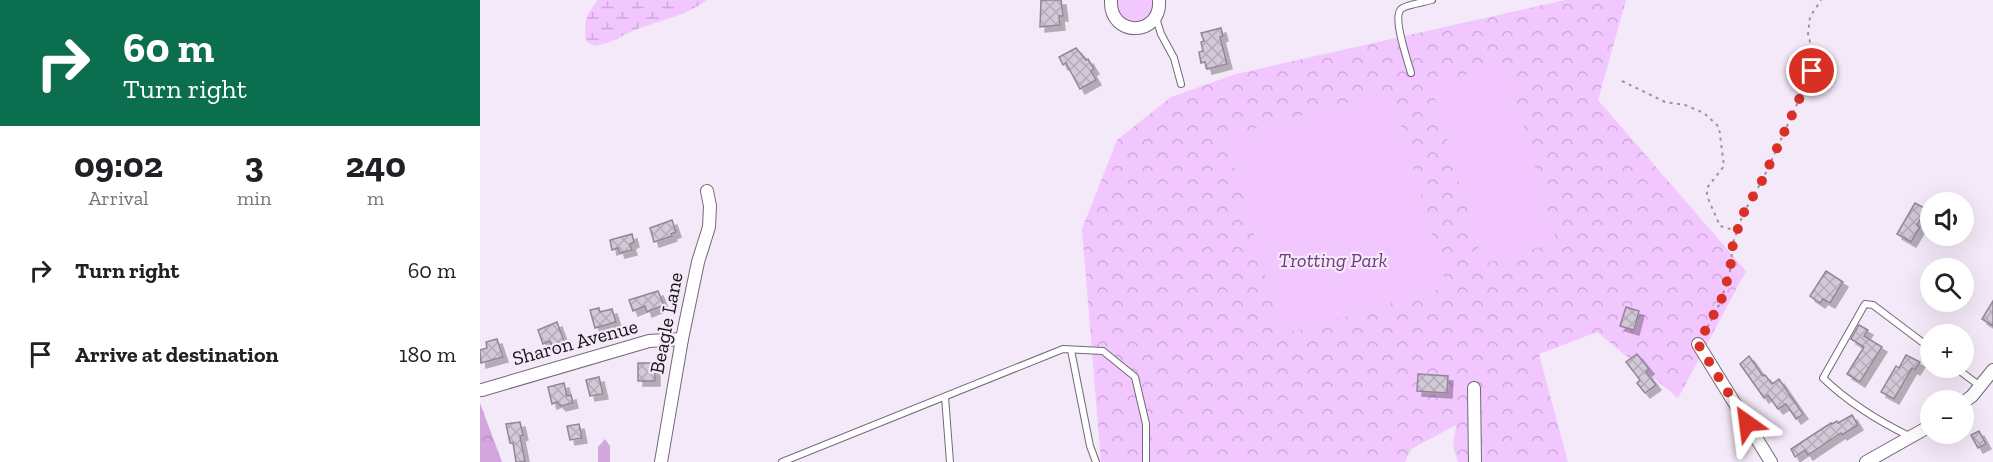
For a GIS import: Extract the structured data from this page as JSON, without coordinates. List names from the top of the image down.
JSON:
{
  "streets": {
    "street": ["Beagle Lane", "Sharon Avenue"]
  },
  "crossings": [
    ["Beagle Lane", "Sharon Avenue"]
  ],
  "parks": ["Trotting Park"],
  "page": {
    "turn": ["60 m", "Turn right"],
    "eta": [
      "09:02",
      "Arrival",
      "3",
      "min",
      "240",
      "m"
    ],
    "map_buttons": ["+", "−"],
    "list": [
      {
        "name": "Turn right",
        "value": "60 m"
      },
      {
        "name": "Arrive at destination",
        "value": "180 m"
      }
    ]
  }
}
